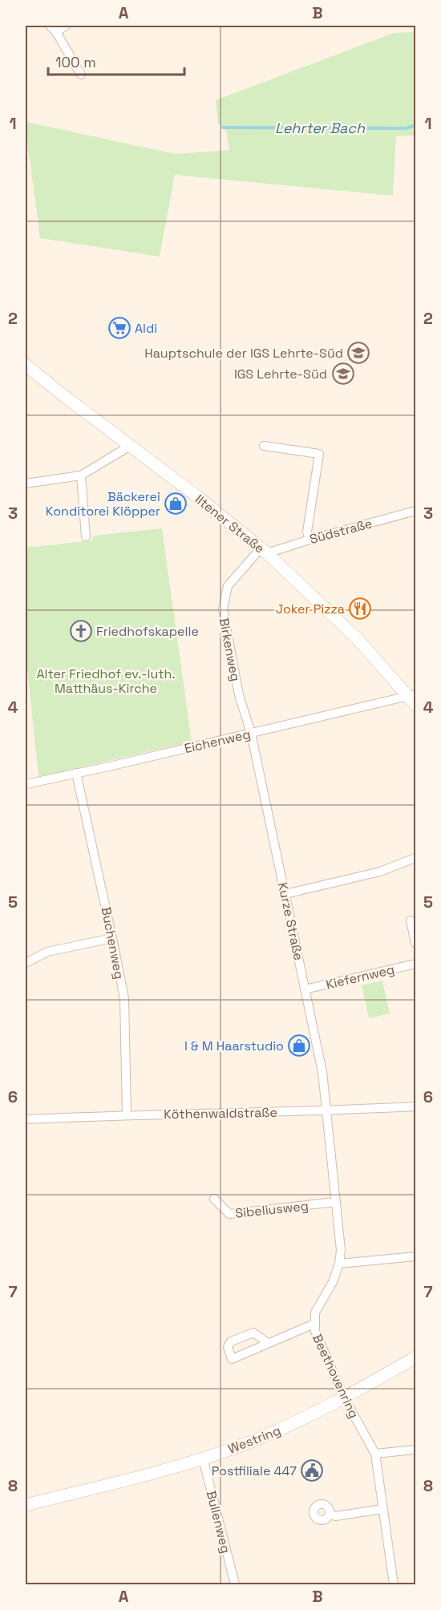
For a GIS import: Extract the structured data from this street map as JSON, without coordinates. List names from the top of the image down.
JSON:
{
  "streets": {
    "street": [
      "Iltener Straße",
      "Südstraße",
      "Birkenweg",
      "Eichenweg",
      "Kurze Straße",
      "Buchenweg",
      "Kiefernweg",
      "Köthenwaldstraße",
      "Sibeliusweg",
      "Beethovenring",
      "Westring",
      "Bullenweg"
    ]
  },
  "crossings": [
    ["Iltener Straße", "Südstraße"],
    ["Iltener Straße", "Birkenweg"],
    ["Iltener Straße", "Eichenweg"],
    ["Südstraße", "Birkenweg"],
    ["Birkenweg", "Eichenweg"],
    ["Birkenweg", "Kurze Straße"],
    ["Eichenweg", "Kurze Straße"],
    ["Eichenweg", "Buchenweg"],
    ["Kurze Straße", "Kiefernweg"],
    ["Kurze Straße", "Köthenwaldstraße"],
    ["Kurze Straße", "Beethovenring"],
    ["Buchenweg", "Köthenwaldstraße"],
    ["Köthenwaldstraße", "Beethovenring"],
    ["Sibeliusweg", "Beethovenring"],
    ["Beethovenring", "Westring"],
    ["Westring", "Bullenweg"]
  ],
  "water": ["Lehrter Bach"],
  "parks": ["Alter Friedhof ev.-luth. Matthäus-Kirche"],
  "places": {
    "supermarket": ["Aldi"],
    "school or university": ["Hauptschule der IGS Lehrte-Süd", "IGS Lehrte-Süd"],
    "shop": ["Bäckerei Konditorei Klöpper", "I & M Haarstudio"],
    "restaurant": ["Joker Pizza"],
    "church": ["Friedhofskapelle"],
    "public building": ["Postfiliale 447"]
  },
  "scale_bar": "100 m",
  "grid": {
    "columns": ["A", "B"],
    "rows": [
      "1",
      "2",
      "3",
      "4",
      "5",
      "6",
      "7",
      "8"
    ]
  }
}
